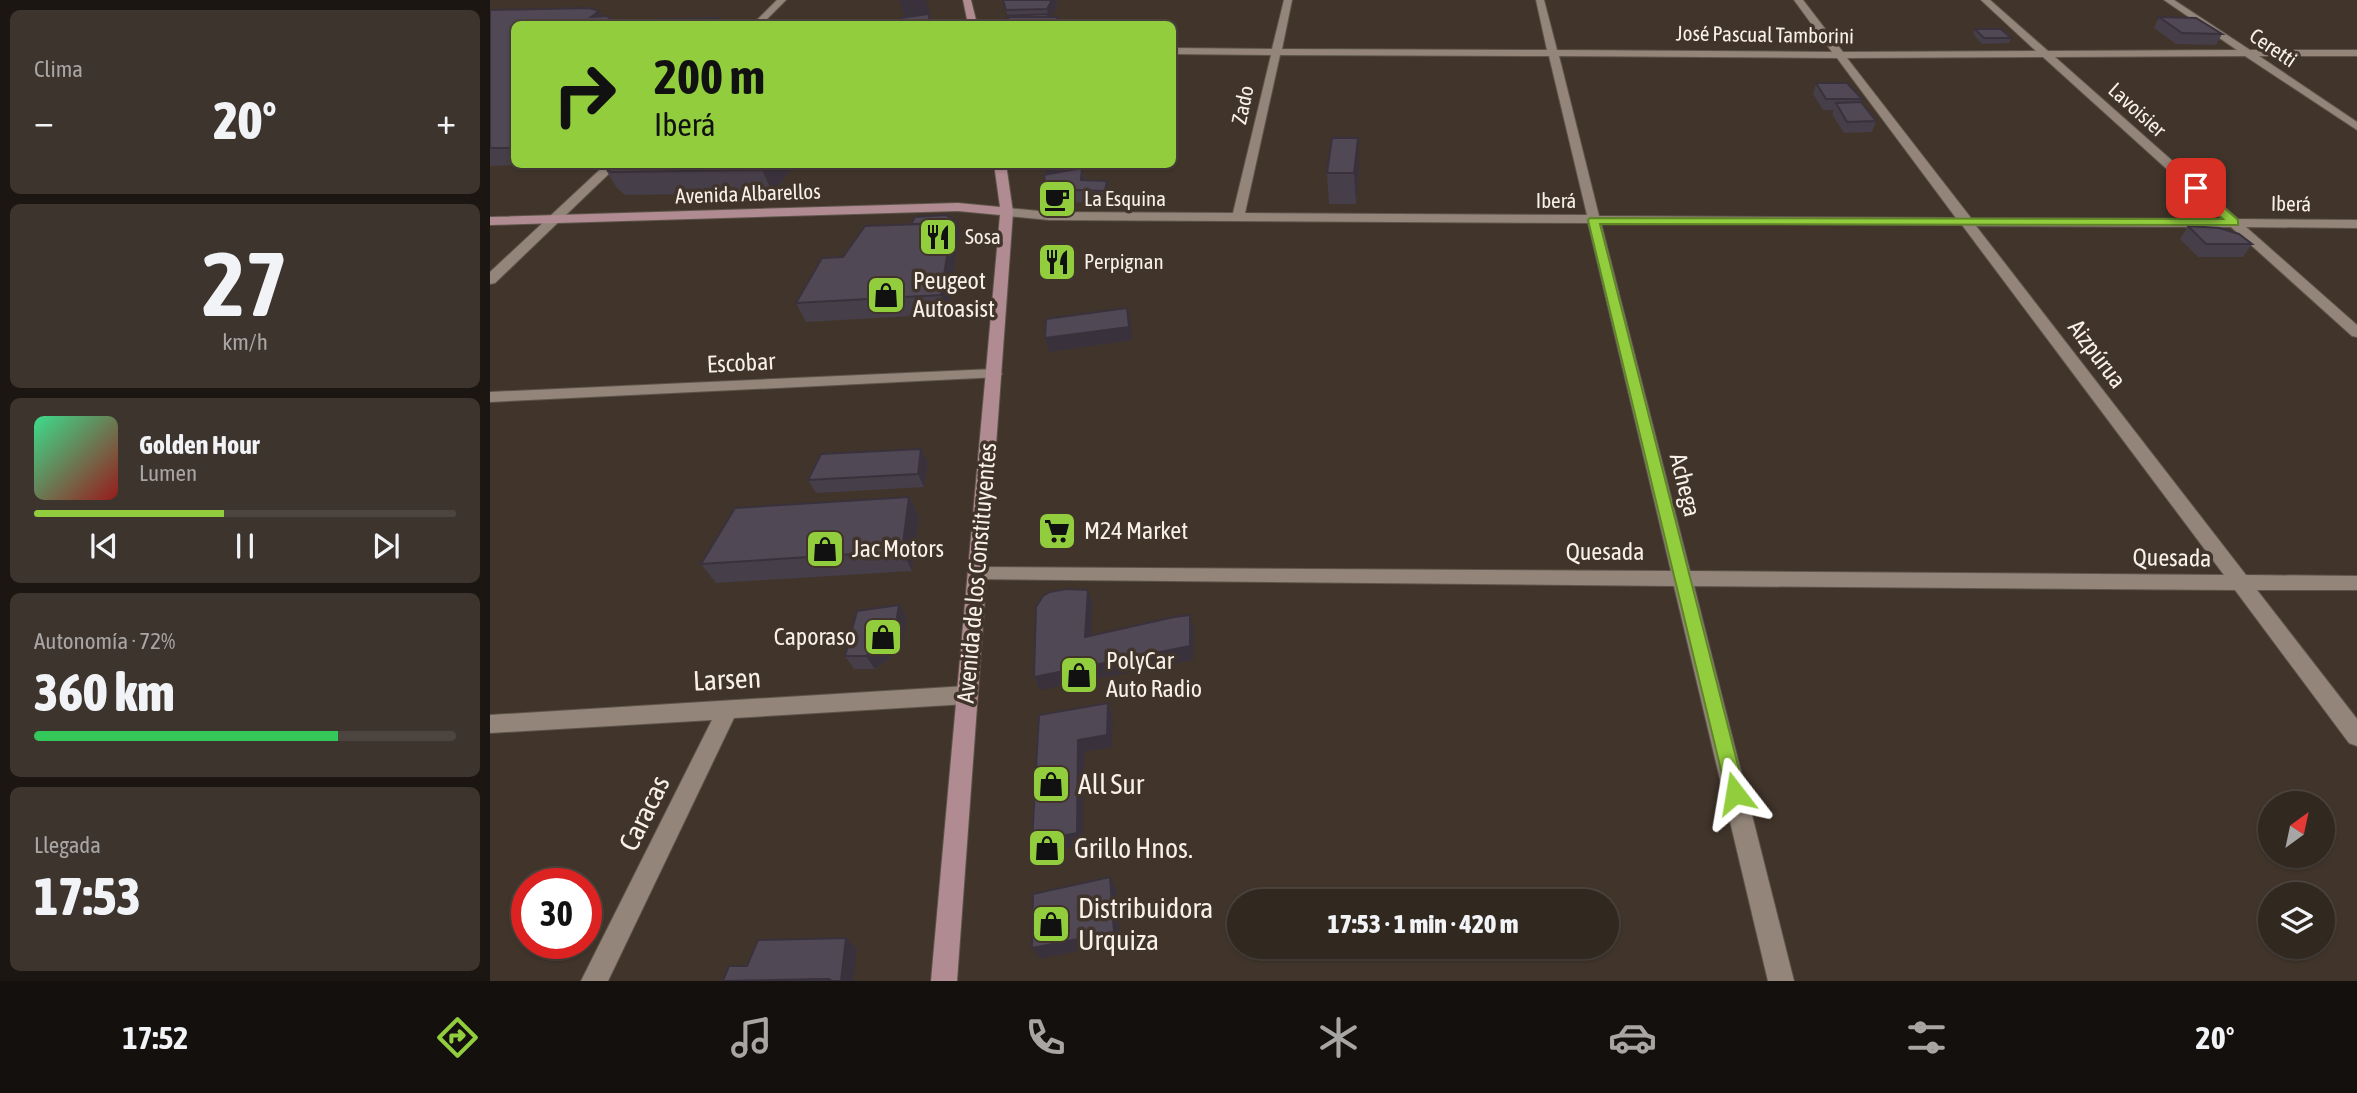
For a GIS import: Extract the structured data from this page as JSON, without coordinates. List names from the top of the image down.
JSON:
{
  "streets": {
    "main road": ["Avenida Albarellos", "Avenida de los Constituyentes"],
    "street": [
      "José Pascual Tamborini",
      "Ceretti",
      "Zado",
      "Lavoisier",
      "Iberá",
      "Aizpúrua",
      "Escobar",
      "Achega",
      "Quesada",
      "Larsen",
      "Caracas"
    ]
  },
  "crossings": [
    ["José Pascual Tamborini", "Ceretti"],
    ["José Pascual Tamborini", "Zado"],
    ["José Pascual Tamborini", "Lavoisier"],
    ["José Pascual Tamborini", "Aizpúrua"],
    ["José Pascual Tamborini", "Achega"],
    ["Zado", "Iberá"],
    ["Lavoisier", "Iberá"],
    ["Avenida Albarellos", "Iberá"],
    ["Avenida Albarellos", "Avenida de los Constituyentes"],
    ["Iberá", "Aizpúrua"],
    ["Iberá", "Achega"],
    ["Iberá", "Avenida de los Constituyentes"],
    ["Aizpúrua", "Quesada"],
    ["Escobar", "Avenida de los Constituyentes"],
    ["Achega", "Quesada"],
    ["Quesada", "Avenida de los Constituyentes"],
    ["Avenida de los Constituyentes", "Larsen"],
    ["Larsen", "Caracas"]
  ],
  "places": {
    "cafe": ["La Esquina"],
    "restaurant": ["Sosa", "Perpignan"],
    "shop": [
      "Peugeot Autoasist",
      "Jac Motors",
      "Caporaso",
      "PolyCar Auto Radio",
      "All Sur",
      "Grillo Hnos.",
      "Distribuidora Urquiza"
    ],
    "supermarket": ["M24 Market"]
  },
  "north": "top right",
  "page": {
    "tile": [
      "Clima",
      ["27", "km/h"],
      ["Autonomía · 72%", "360 km"],
      ["Llegada", "17:53"]
    ],
    "turn": ["200 m", "Iberá"],
    "heat": ["−", "20°", "+"],
    "song": ["Golden Hour", "Lumen"],
    "limit": "30",
    "trip": "17:53 · 1 min · 420 m",
    "tabs": ["17:52", "20°"]
  }
}
